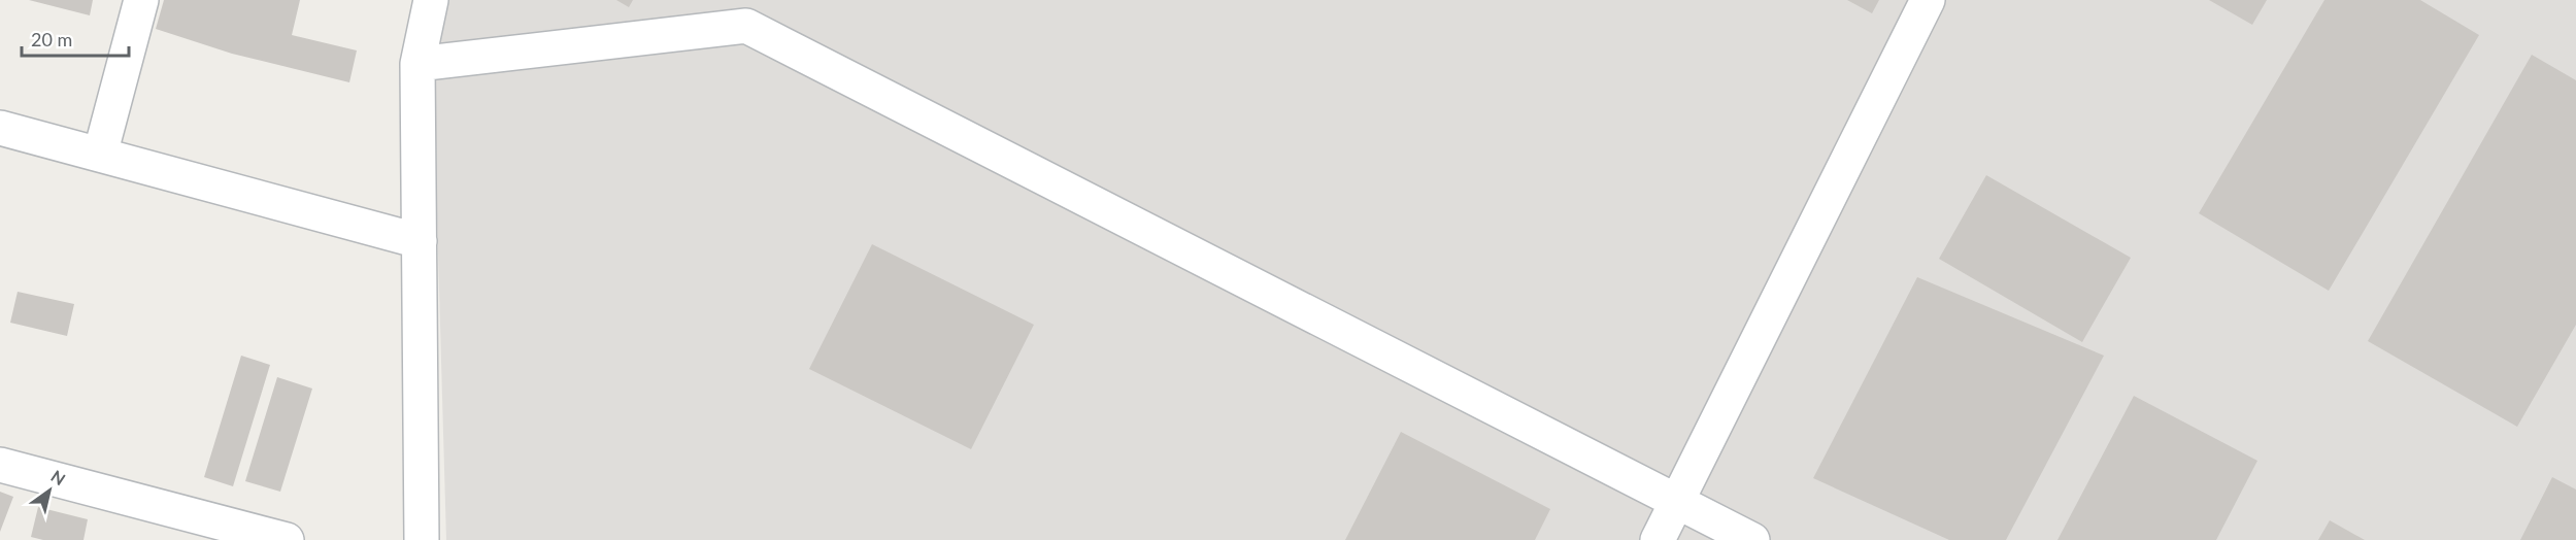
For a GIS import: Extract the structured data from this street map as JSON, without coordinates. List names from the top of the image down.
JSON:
{
  "scale_bar": "20 m",
  "north": "top right"
}
